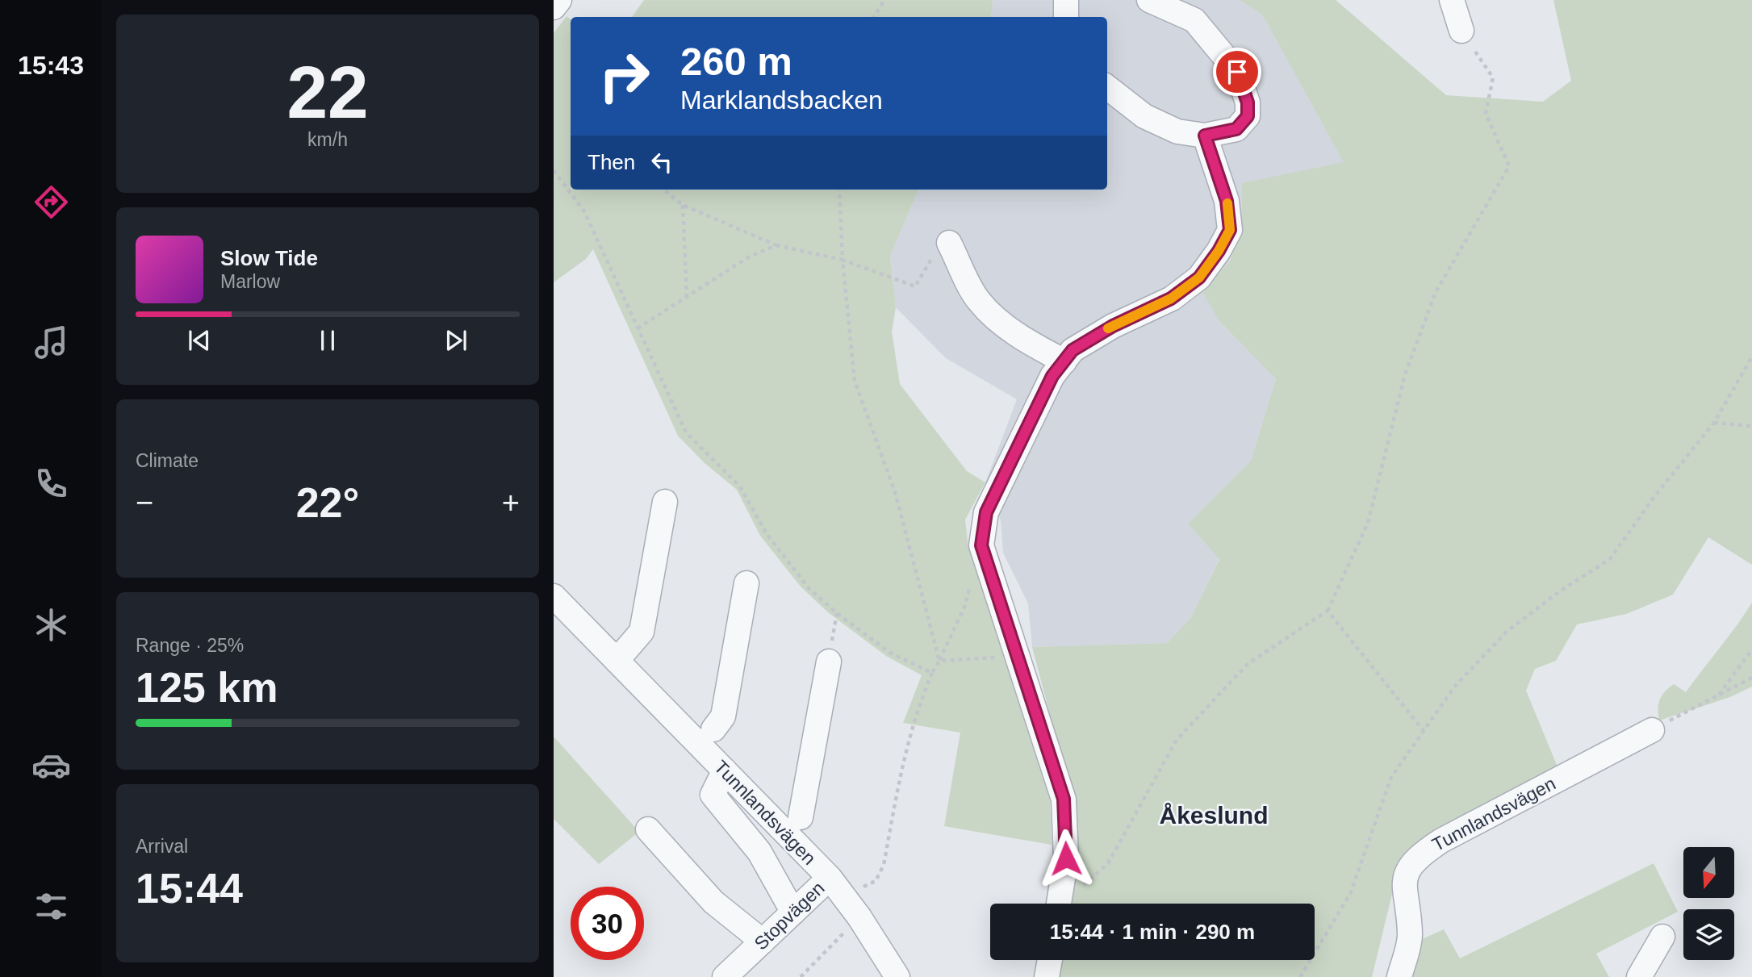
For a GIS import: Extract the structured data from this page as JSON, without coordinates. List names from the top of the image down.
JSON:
{
  "streets": {
    "street": ["Tunnlandsvägen", "Stopvägen"]
  },
  "crossings": [
    ["Tunnlandsvägen", "Stopvägen"]
  ],
  "districts": ["Åkeslund"],
  "north": "bottom",
  "page": {
    "tabs": "15:43",
    "tile": [
      ["22", "km/h"],
      "Climate",
      ["Range · 25%", "125 km"],
      ["Arrival", "15:44"]
    ],
    "turn": ["260 m", "Marklandsbacken"],
    "then": "Then",
    "song": ["Slow Tide", "Marlow"],
    "heat": ["−", "22°", "+"],
    "limit": "30",
    "trip": "15:44 · 1 min · 290 m"
  }
}
